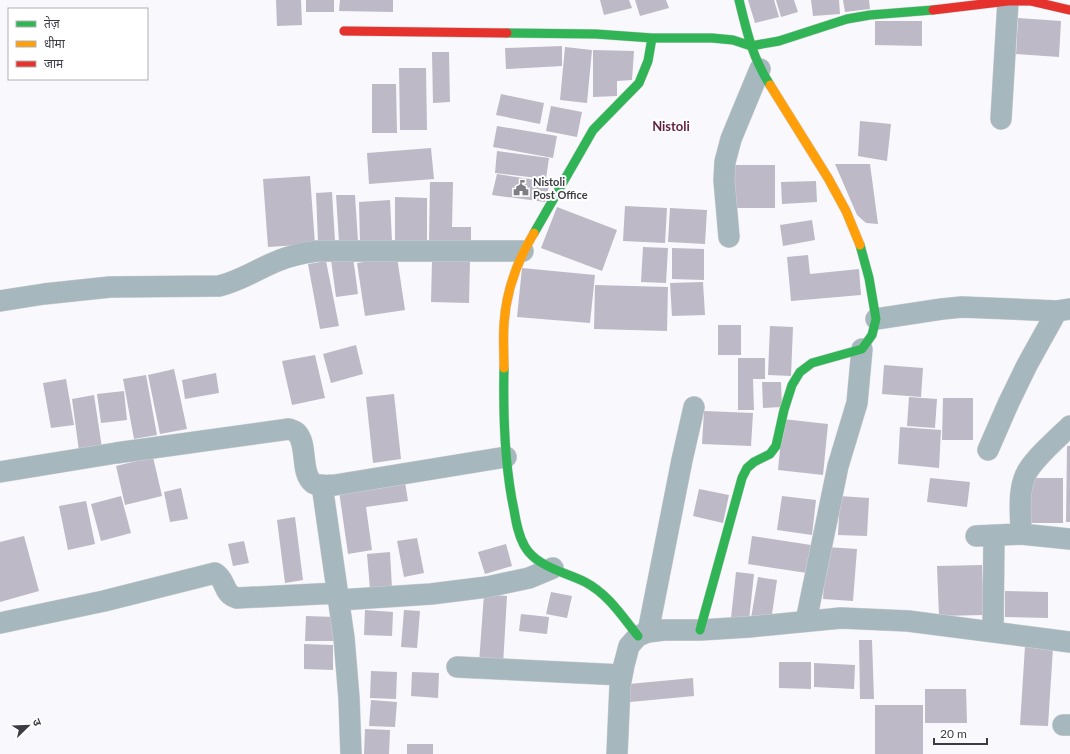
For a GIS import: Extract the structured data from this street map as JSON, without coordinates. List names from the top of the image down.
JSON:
{
  "districts": ["Nistoli"],
  "places": {
    "public building": ["Nistoli Post Office"]
  },
  "legend": ["तेज़", "धीमा", "जाम"],
  "scale_bar": "20 m",
  "north": "top right"
}
